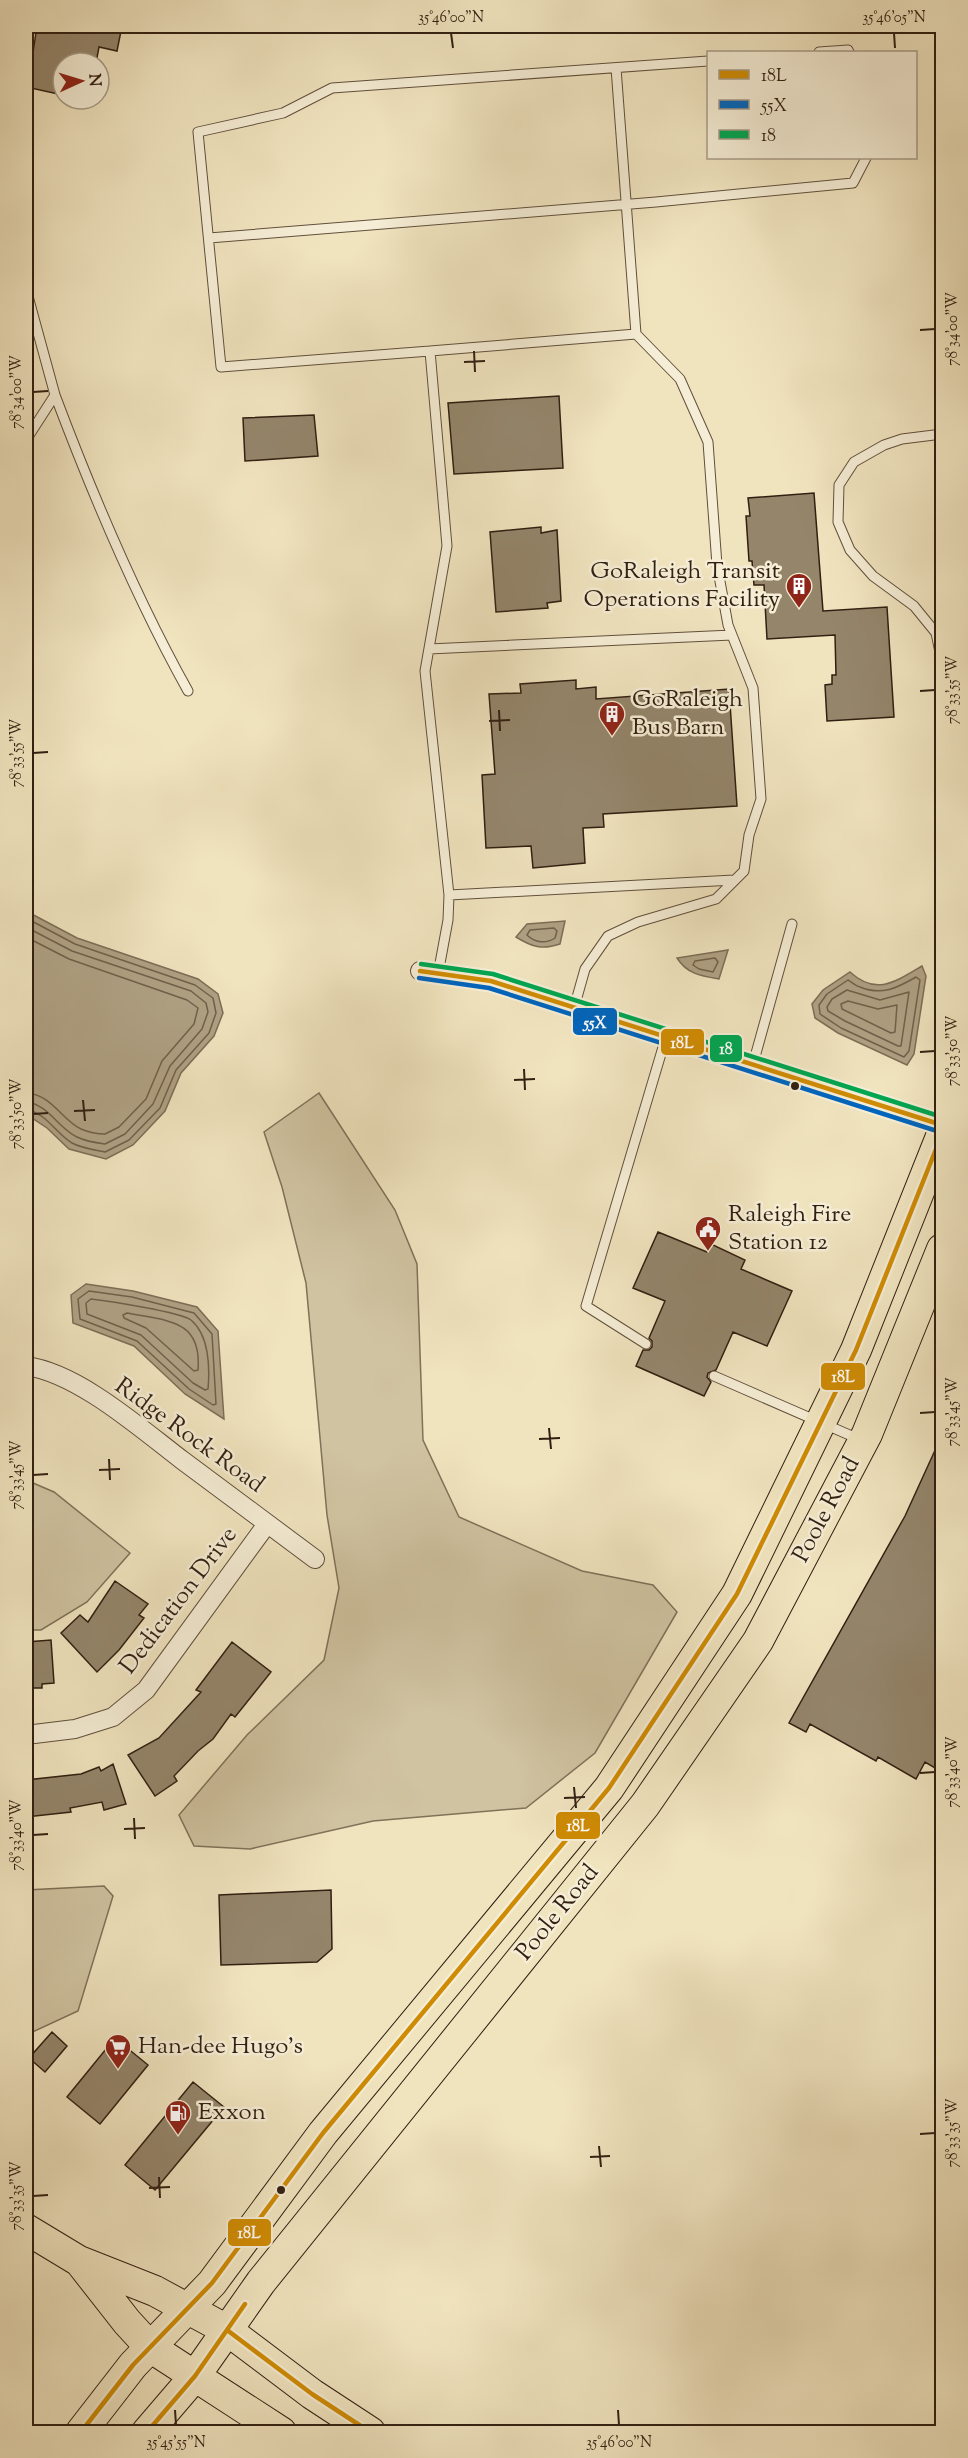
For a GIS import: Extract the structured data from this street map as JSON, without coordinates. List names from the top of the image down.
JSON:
{
  "streets": {
    "main road": ["Poole Road"],
    "street": ["Ridge Rock Road", "Dedication Drive"]
  },
  "crossings": [
    ["Ridge Rock Road", "Dedication Drive"]
  ],
  "places": {
    "building": ["GoRaleigh Transit Operations Facility", "GoRaleigh Bus Barn"],
    "public building": ["Raleigh Fire Station 12"],
    "supermarket": ["Han-dee Hugo's"],
    "fuel station": ["Exxon"]
  },
  "lines": ["transit line 18", "transit line 18L", "transit line 55X"],
  "legend": ["18L", "55X", "18"],
  "north": "right",
  "coordinates": [
    "35°46'00\"N",
    "35°46'05\"N",
    "78°34'00\"W",
    "78°33'55\"W",
    "78°33'50\"W",
    "78°33'45\"W",
    "78°33'40\"W",
    "78°33'35\"W",
    "35°45'55\"N"
  ]
}
